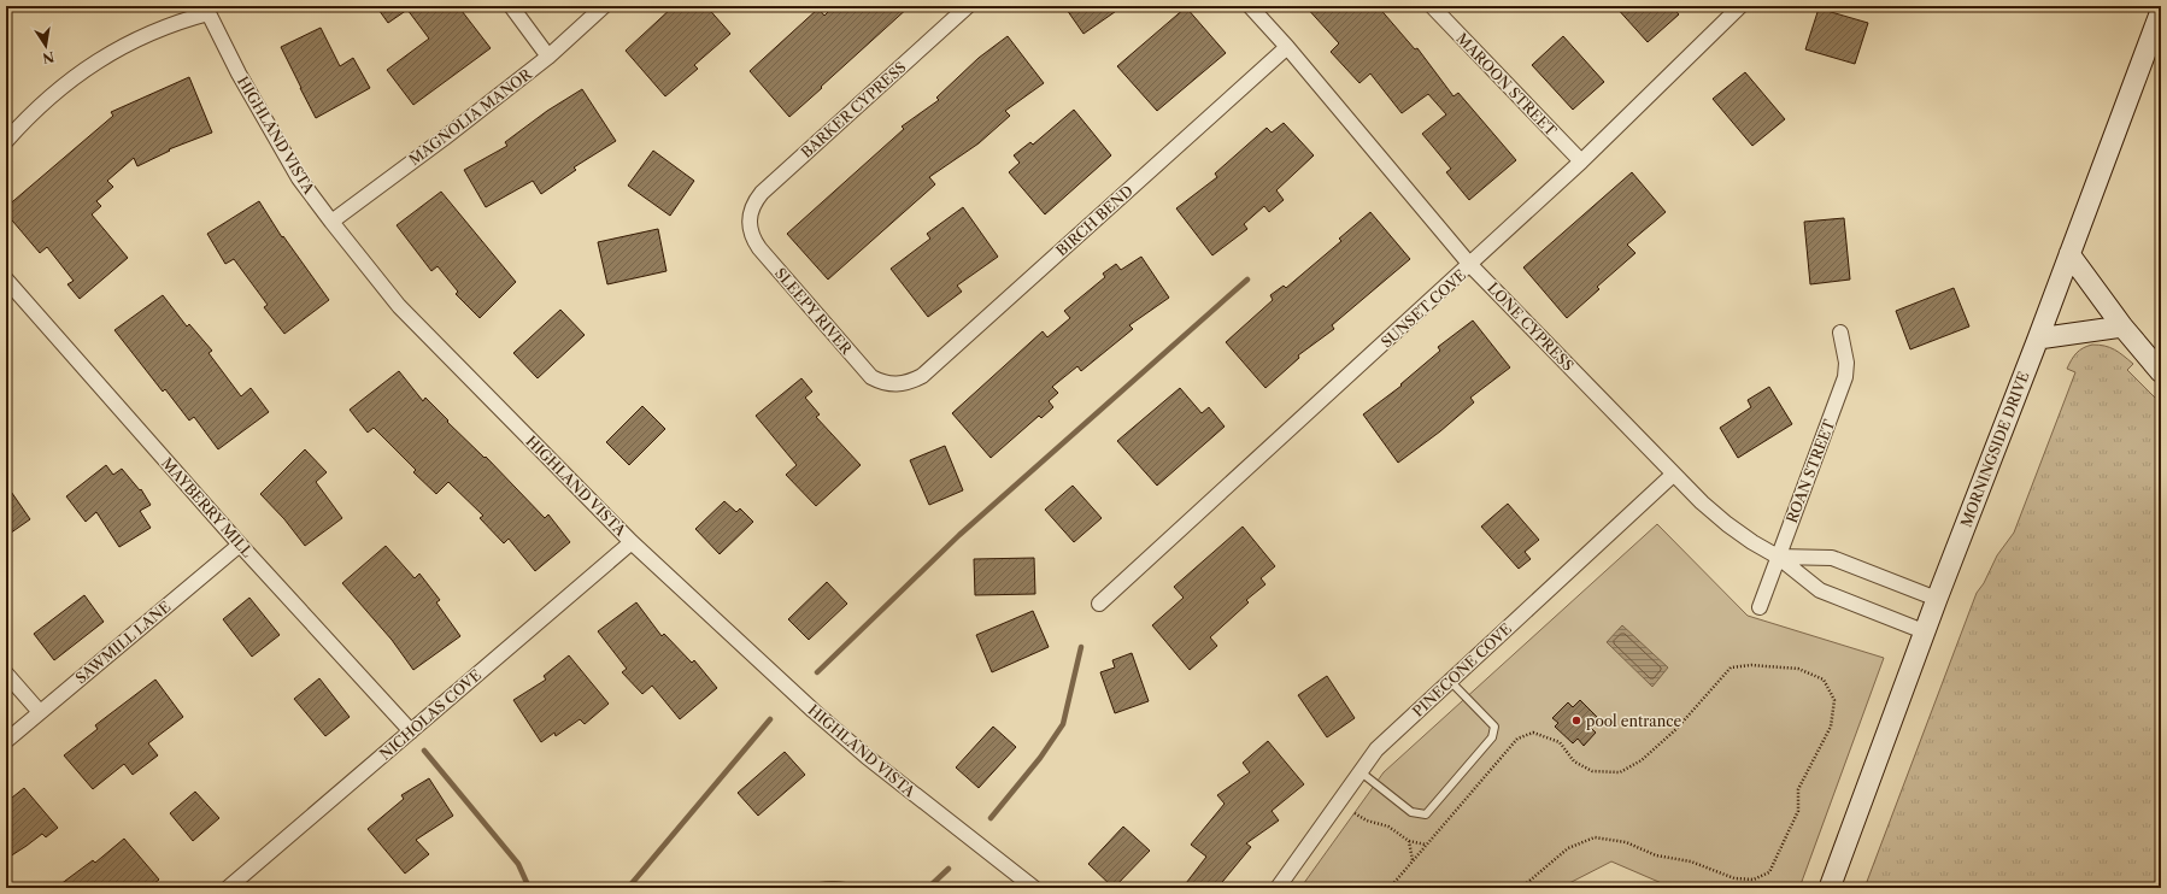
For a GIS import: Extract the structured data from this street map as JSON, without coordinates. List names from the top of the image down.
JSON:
{
  "streets": {
    "street": [
      "MAROON STREET",
      "BARKER CYPRESS",
      "MAGNOLIA MANOR",
      "HIGHLAND VISTA",
      "BIRCH BEND",
      "SUNSET COVE",
      "SLEEPY RIVER",
      "LONE CYPRESS",
      "MORNINGSIDE DRIVE",
      "ROAN STREET",
      "MAYBERRY MILL",
      "SAWMILL LANE",
      "PINECONE COVE",
      "NICHOLAS COVE"
    ]
  },
  "crossings": [
    ["MAROON STREET", "SUNSET COVE"],
    ["BARKER CYPRESS", "SLEEPY RIVER"],
    ["MAGNOLIA MANOR", "HIGHLAND VISTA"],
    ["HIGHLAND VISTA", "NICHOLAS COVE"],
    ["BIRCH BEND", "SLEEPY RIVER"],
    ["BIRCH BEND", "LONE CYPRESS"],
    ["SUNSET COVE", "LONE CYPRESS"],
    ["LONE CYPRESS", "MORNINGSIDE DRIVE"],
    ["LONE CYPRESS", "ROAN STREET"],
    ["LONE CYPRESS", "PINECONE COVE"],
    ["MAYBERRY MILL", "SAWMILL LANE"],
    ["MAYBERRY MILL", "NICHOLAS COVE"]
  ],
  "places": ["pool entrance"],
  "north": "bottom"
}
